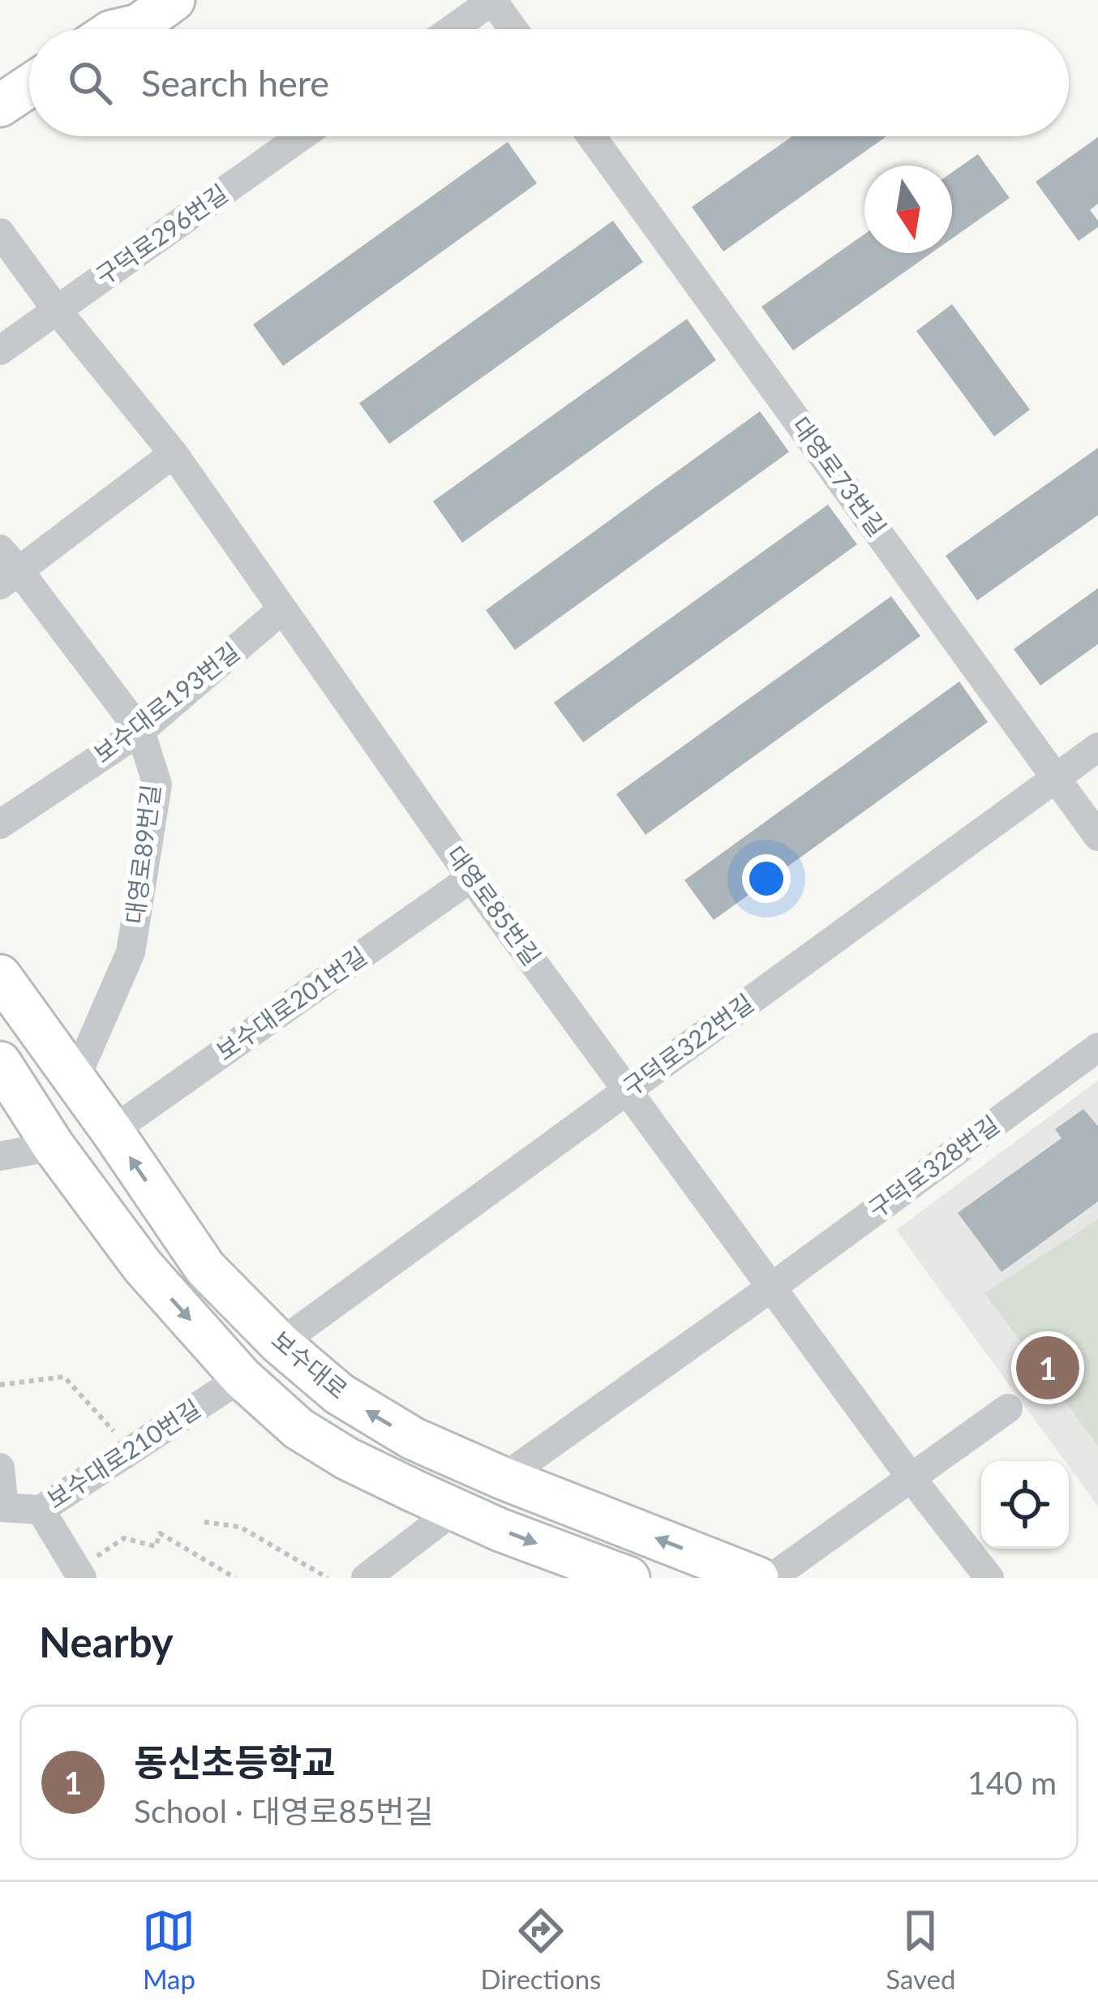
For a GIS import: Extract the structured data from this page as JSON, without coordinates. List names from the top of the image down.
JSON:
{
  "streets": {
    "main road": ["보수대로"],
    "street": [
      "구덕로296번길",
      "대영로73번길",
      "보수대로193번길",
      "대영로89번길",
      "대영로85번길",
      "보수대로201번길",
      "구덕로322번길",
      "구덕로328번길",
      "보수대로210번길"
    ]
  },
  "crossings": [
    ["구덕로296번길", "대영로85번길"],
    ["대영로73번길", "구덕로322번길"],
    ["보수대로193번길", "대영로89번길"],
    ["보수대로193번길", "대영로85번길"],
    ["대영로89번길", "보수대로"],
    ["대영로85번길", "보수대로201번길"],
    ["대영로85번길", "구덕로322번길"],
    ["대영로85번길", "구덕로328번길"],
    ["보수대로201번길", "보수대로"],
    ["구덕로322번길", "보수대로"],
    ["구덕로328번길", "보수대로"]
  ],
  "north": "bottom",
  "page": {
    "search": "Search here",
    "pins": "1",
    "heading": "Nearby",
    "list": [
      {
        "mark": "1",
        "name": "동신초등학교",
        "note": "School · 대영로85번길",
        "value": "140 m"
      }
    ],
    "nav": ["Map", "Directions", "Saved"]
  }
}
